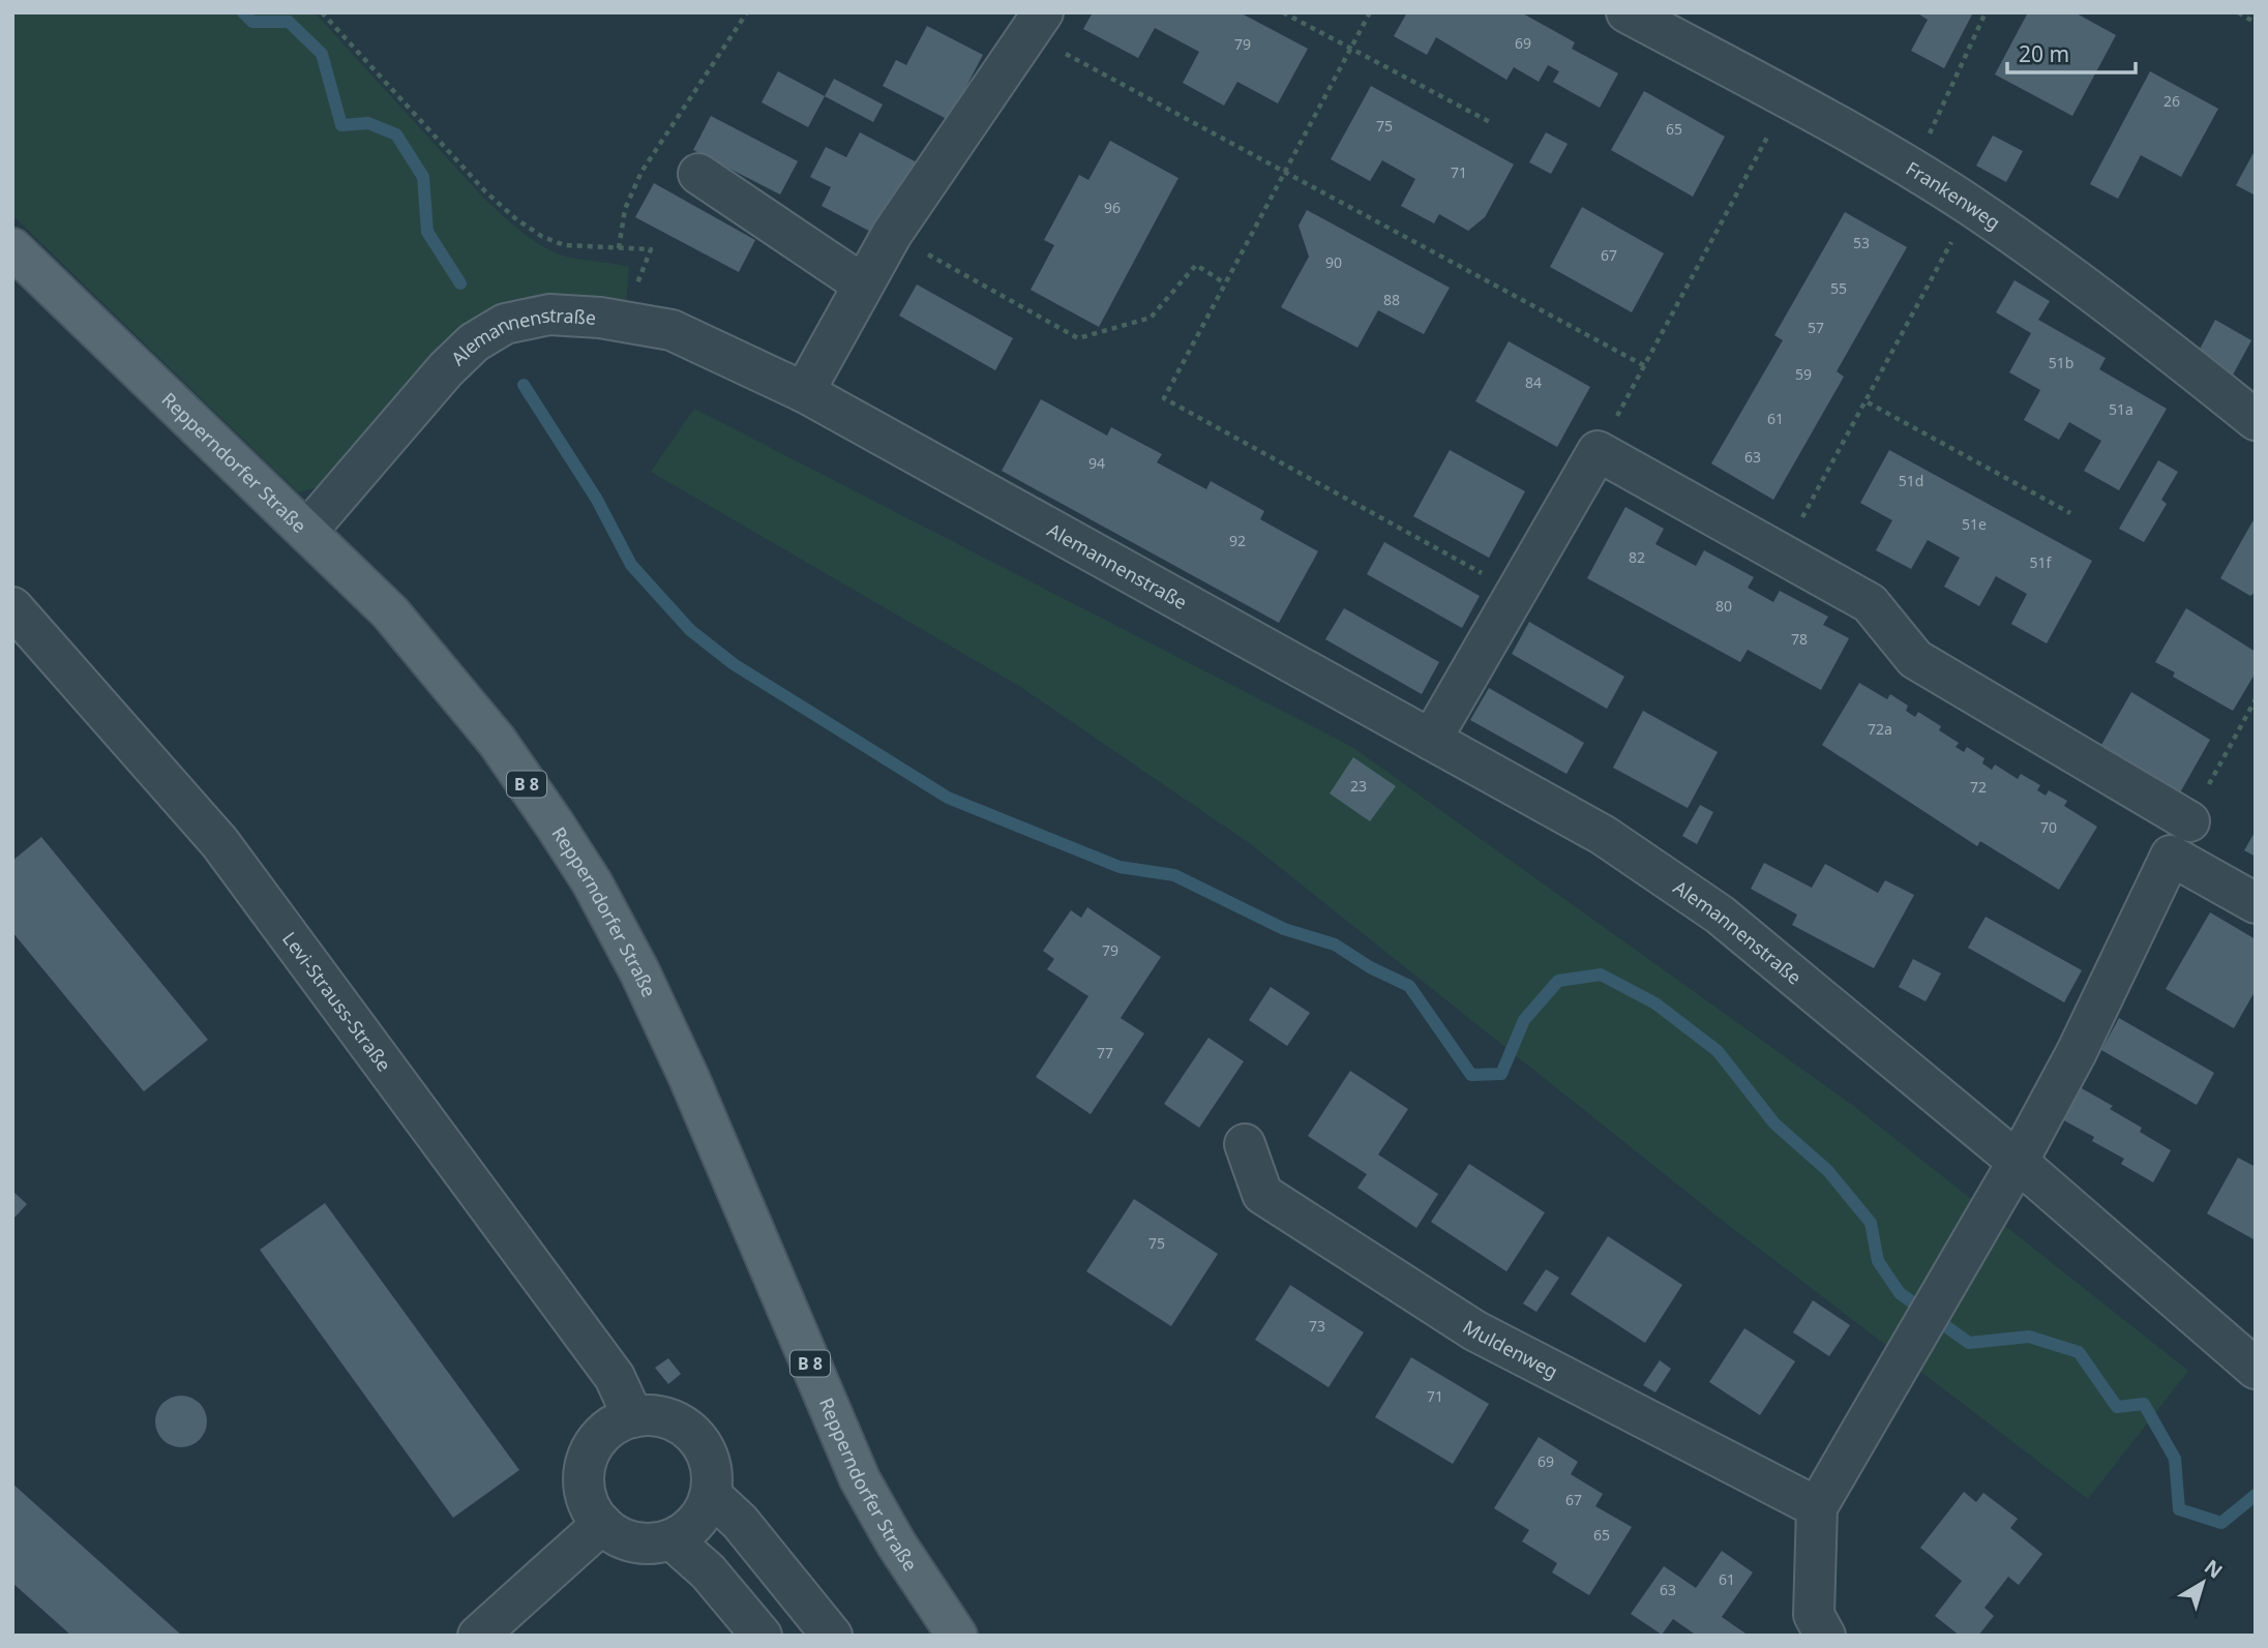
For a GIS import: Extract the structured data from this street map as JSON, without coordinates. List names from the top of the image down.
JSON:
{
  "streets": {
    "main road": ["Repperndorfer Straße", "B 8"],
    "street": [
      "Frankenweg",
      "Alemannenstraße",
      "Levi-Strauss-Straße",
      "Muldenweg"
    ]
  },
  "crossings": [
    ["Alemannenstraße", "Repperndorfer Straße"]
  ],
  "house_numbers": [
    "69",
    "79",
    "26",
    "75",
    "65",
    "71",
    "96",
    "53",
    "67",
    "90",
    "55",
    "88",
    "57",
    "51b",
    "59",
    "84",
    "51a",
    "61",
    "63",
    "94",
    "51d",
    "51e",
    "92",
    "82",
    "51f",
    "80",
    "78",
    "72a",
    "23",
    "72",
    "70",
    "79",
    "77",
    "75",
    "73",
    "71",
    "69",
    "67",
    "65",
    "61",
    "63"
  ],
  "scale_bar": "20 m",
  "north": "top right"
}
